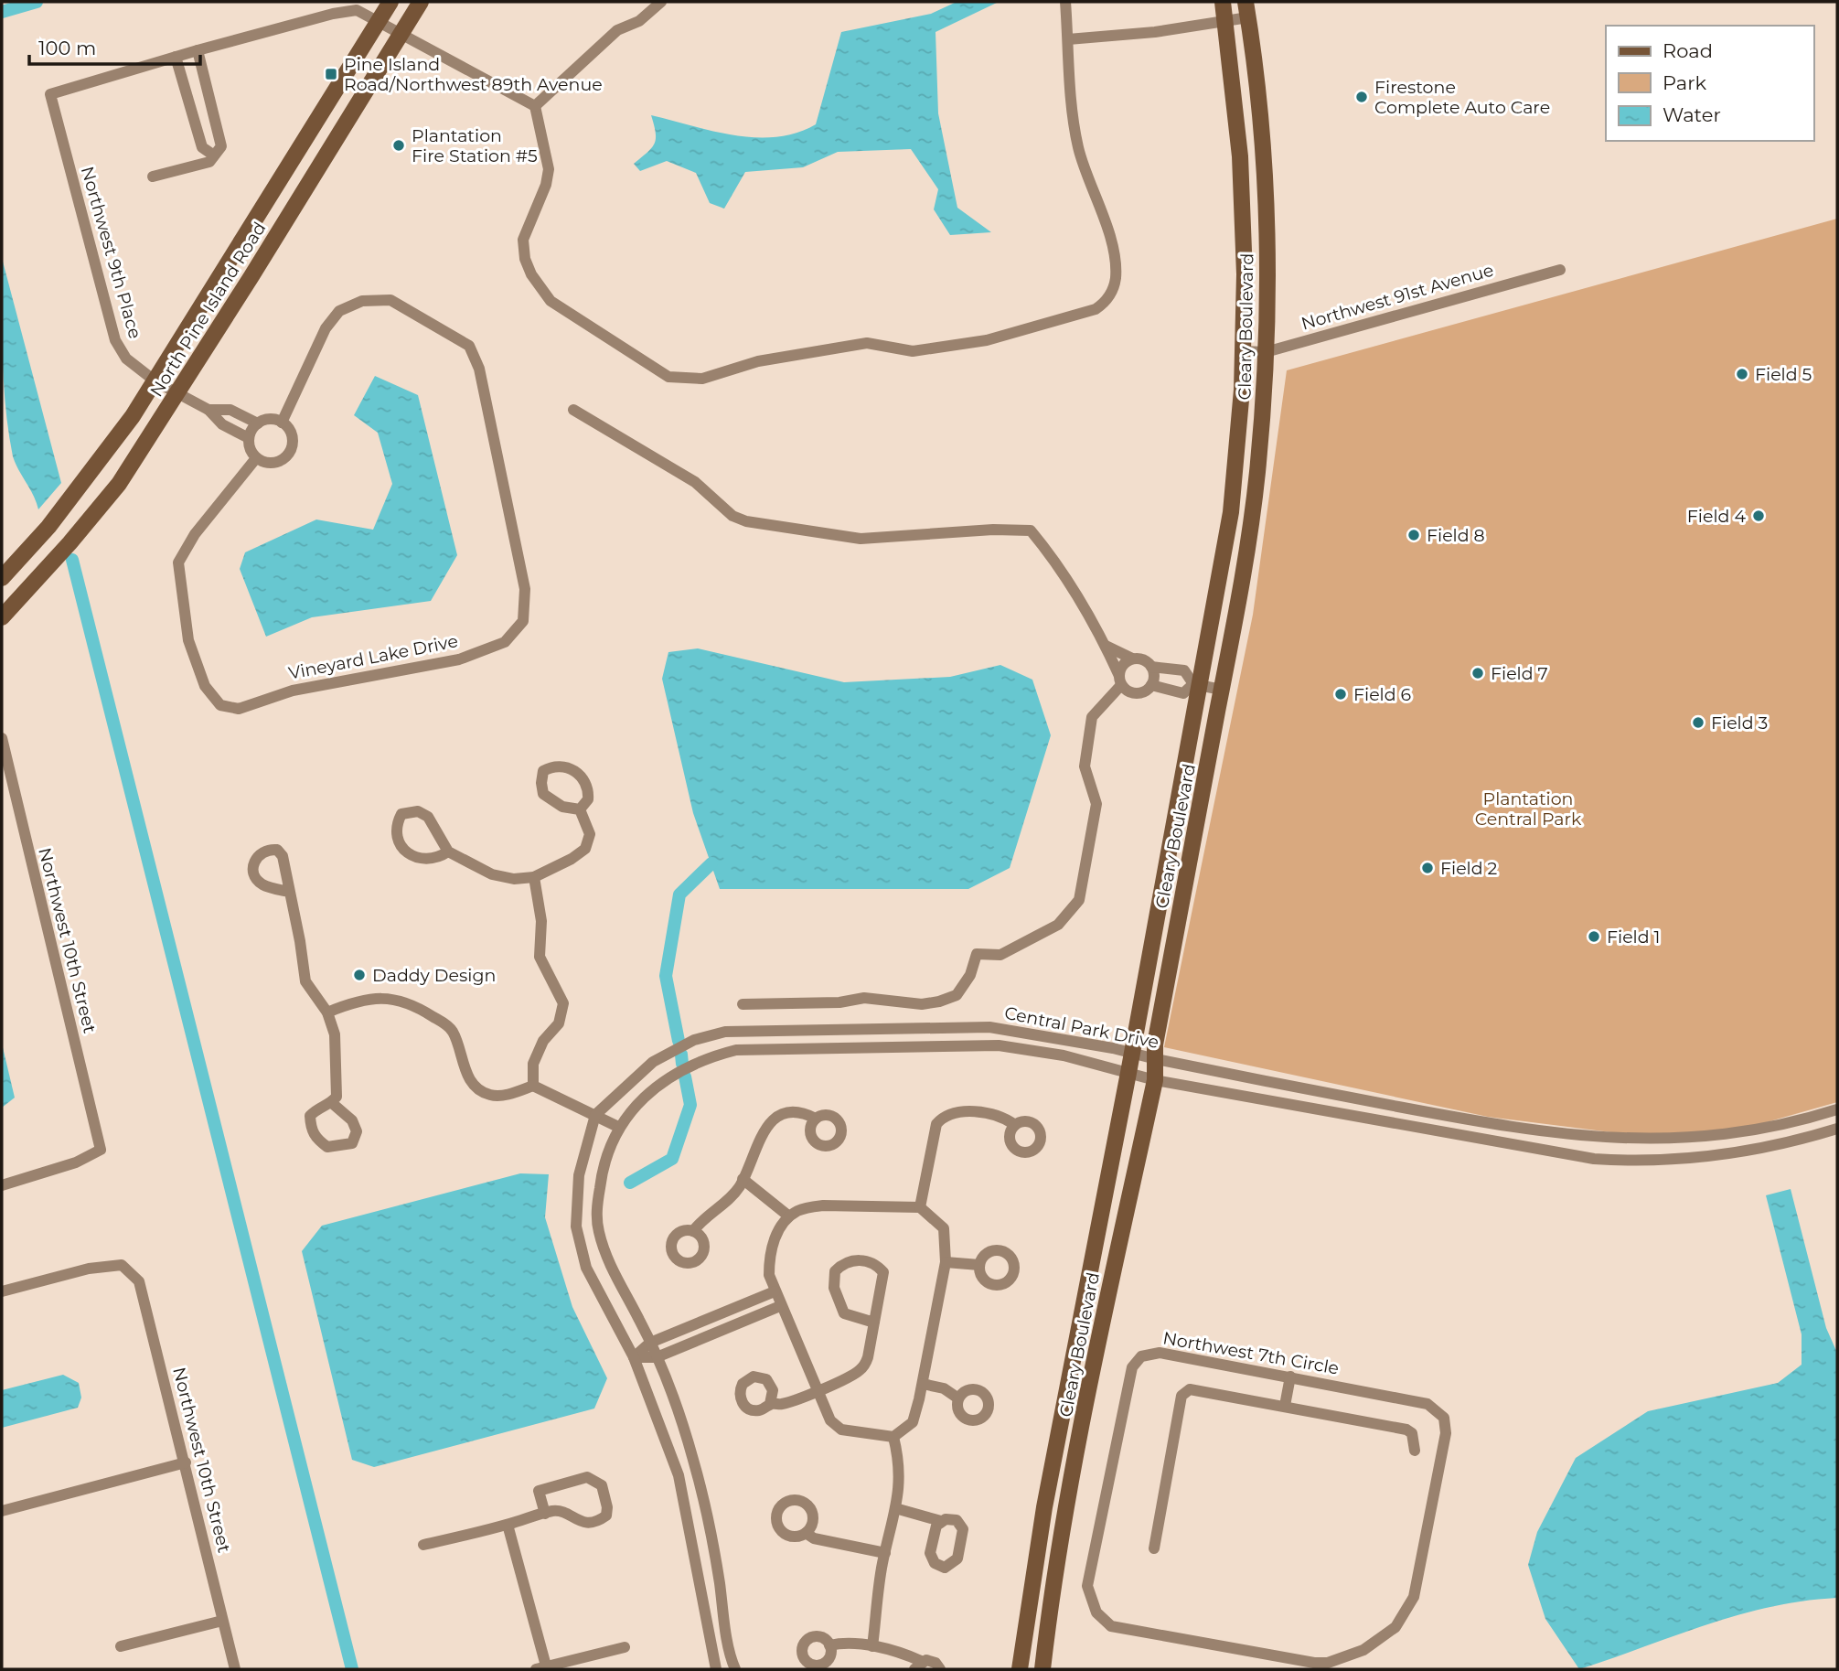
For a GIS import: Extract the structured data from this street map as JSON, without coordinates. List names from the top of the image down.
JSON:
{
  "streets": {
    "street": [
      "Northwest 9th Place",
      "Northwest 91st Avenue",
      "North Pine Island Road",
      "Cleary Boulevard",
      "Vineyard Lake Drive",
      "Northwest 10th Street",
      "Central Park Drive",
      "Northwest 7th Circle"
    ]
  },
  "crossings": [
    ["Northwest 9th Place", "North Pine Island Road"],
    ["Northwest 91st Avenue", "Cleary Boulevard"],
    ["Cleary Boulevard", "Central Park Drive"]
  ],
  "parks": ["Plantation Central Park"],
  "places": {
    "transit": ["Pine Island Road/Northwest 89th Avenue"],
    "other": [
      "Firestone Complete Auto Care",
      "Plantation Fire Station #5",
      "Field 5",
      "Field 4",
      "Field 8",
      "Field 7",
      "Field 6",
      "Field 3",
      "Field 2",
      "Field 1",
      "Daddy Design"
    ]
  },
  "legend": ["Road", "Park", "Water"],
  "scale_bar": "100 m"
}
